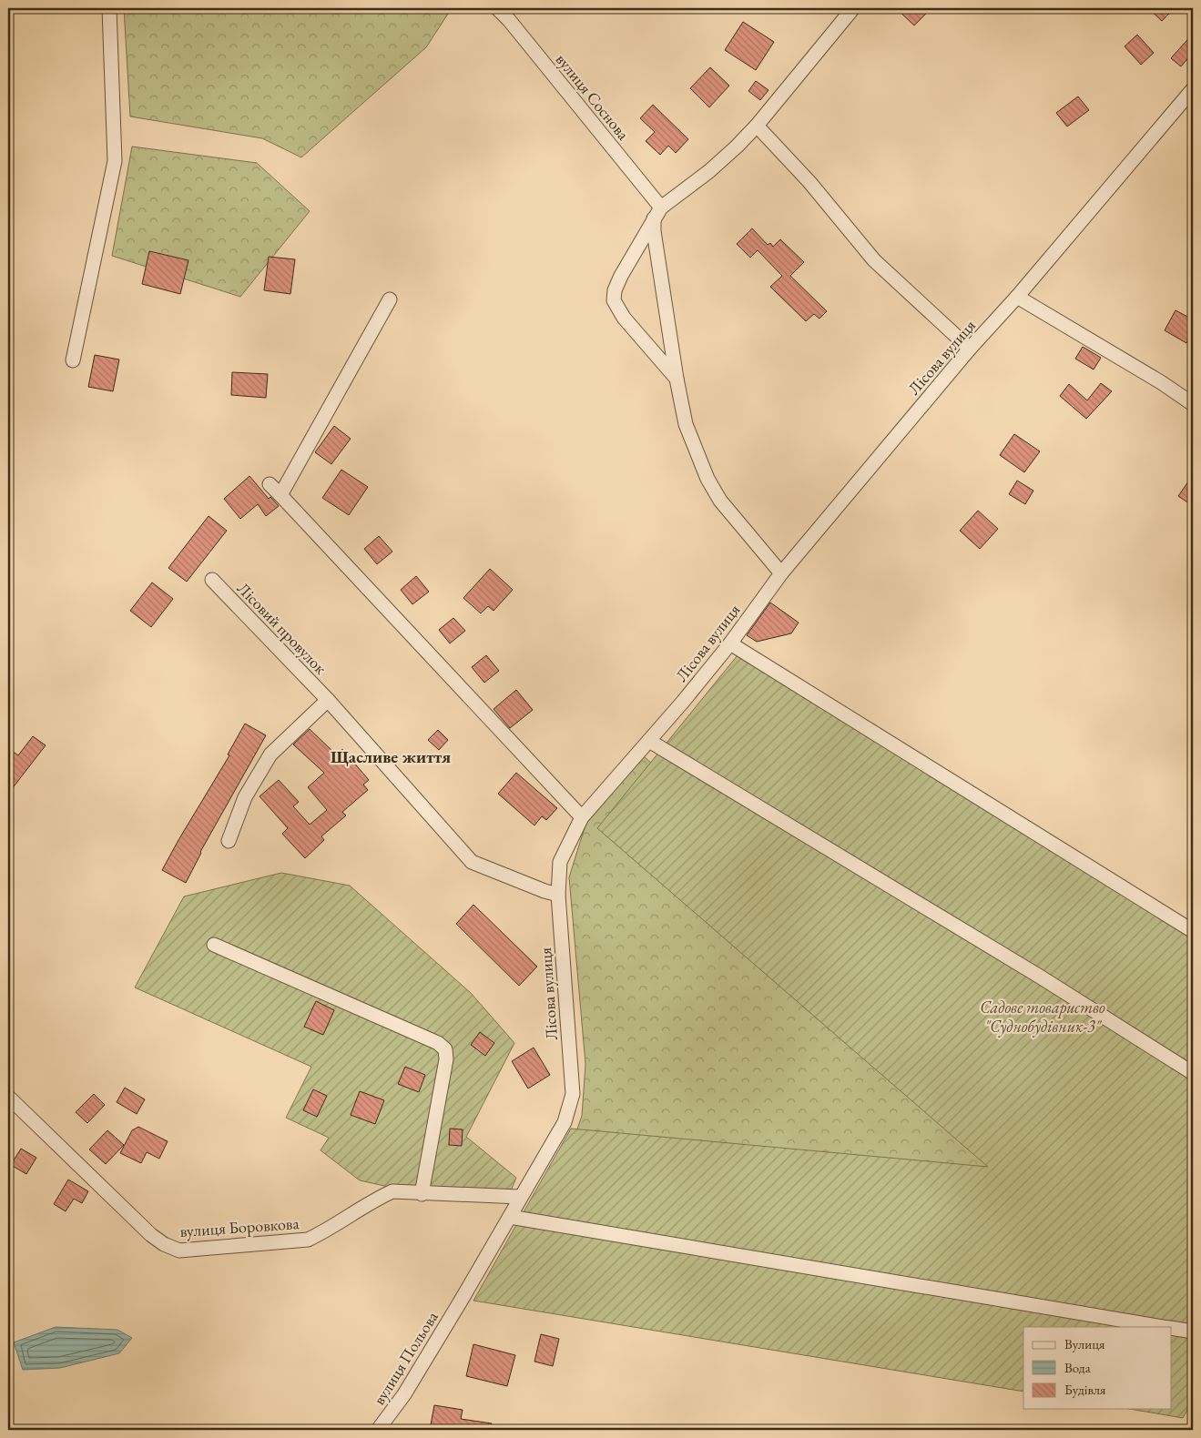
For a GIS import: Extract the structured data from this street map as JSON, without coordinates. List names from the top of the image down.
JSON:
{
  "streets": {
    "street": [
      "вулиця Соснова",
      "Лісова вулиця",
      "Лісовий провулок",
      "вулиця Боровкова",
      "вулиця Польова"
    ]
  },
  "crossings": [
    ["Лісова вулиця", "Лісовий провулок"],
    ["Лісова вулиця", "вулиця Боровкова"],
    ["Лісова вулиця", "вулиця Польова"]
  ],
  "districts": ["Щасливе життя"],
  "parks": ["Садове товариство \"Суднобудівник-3\""],
  "legend": ["Вулиця", "Вода", "Будівля"]
}
